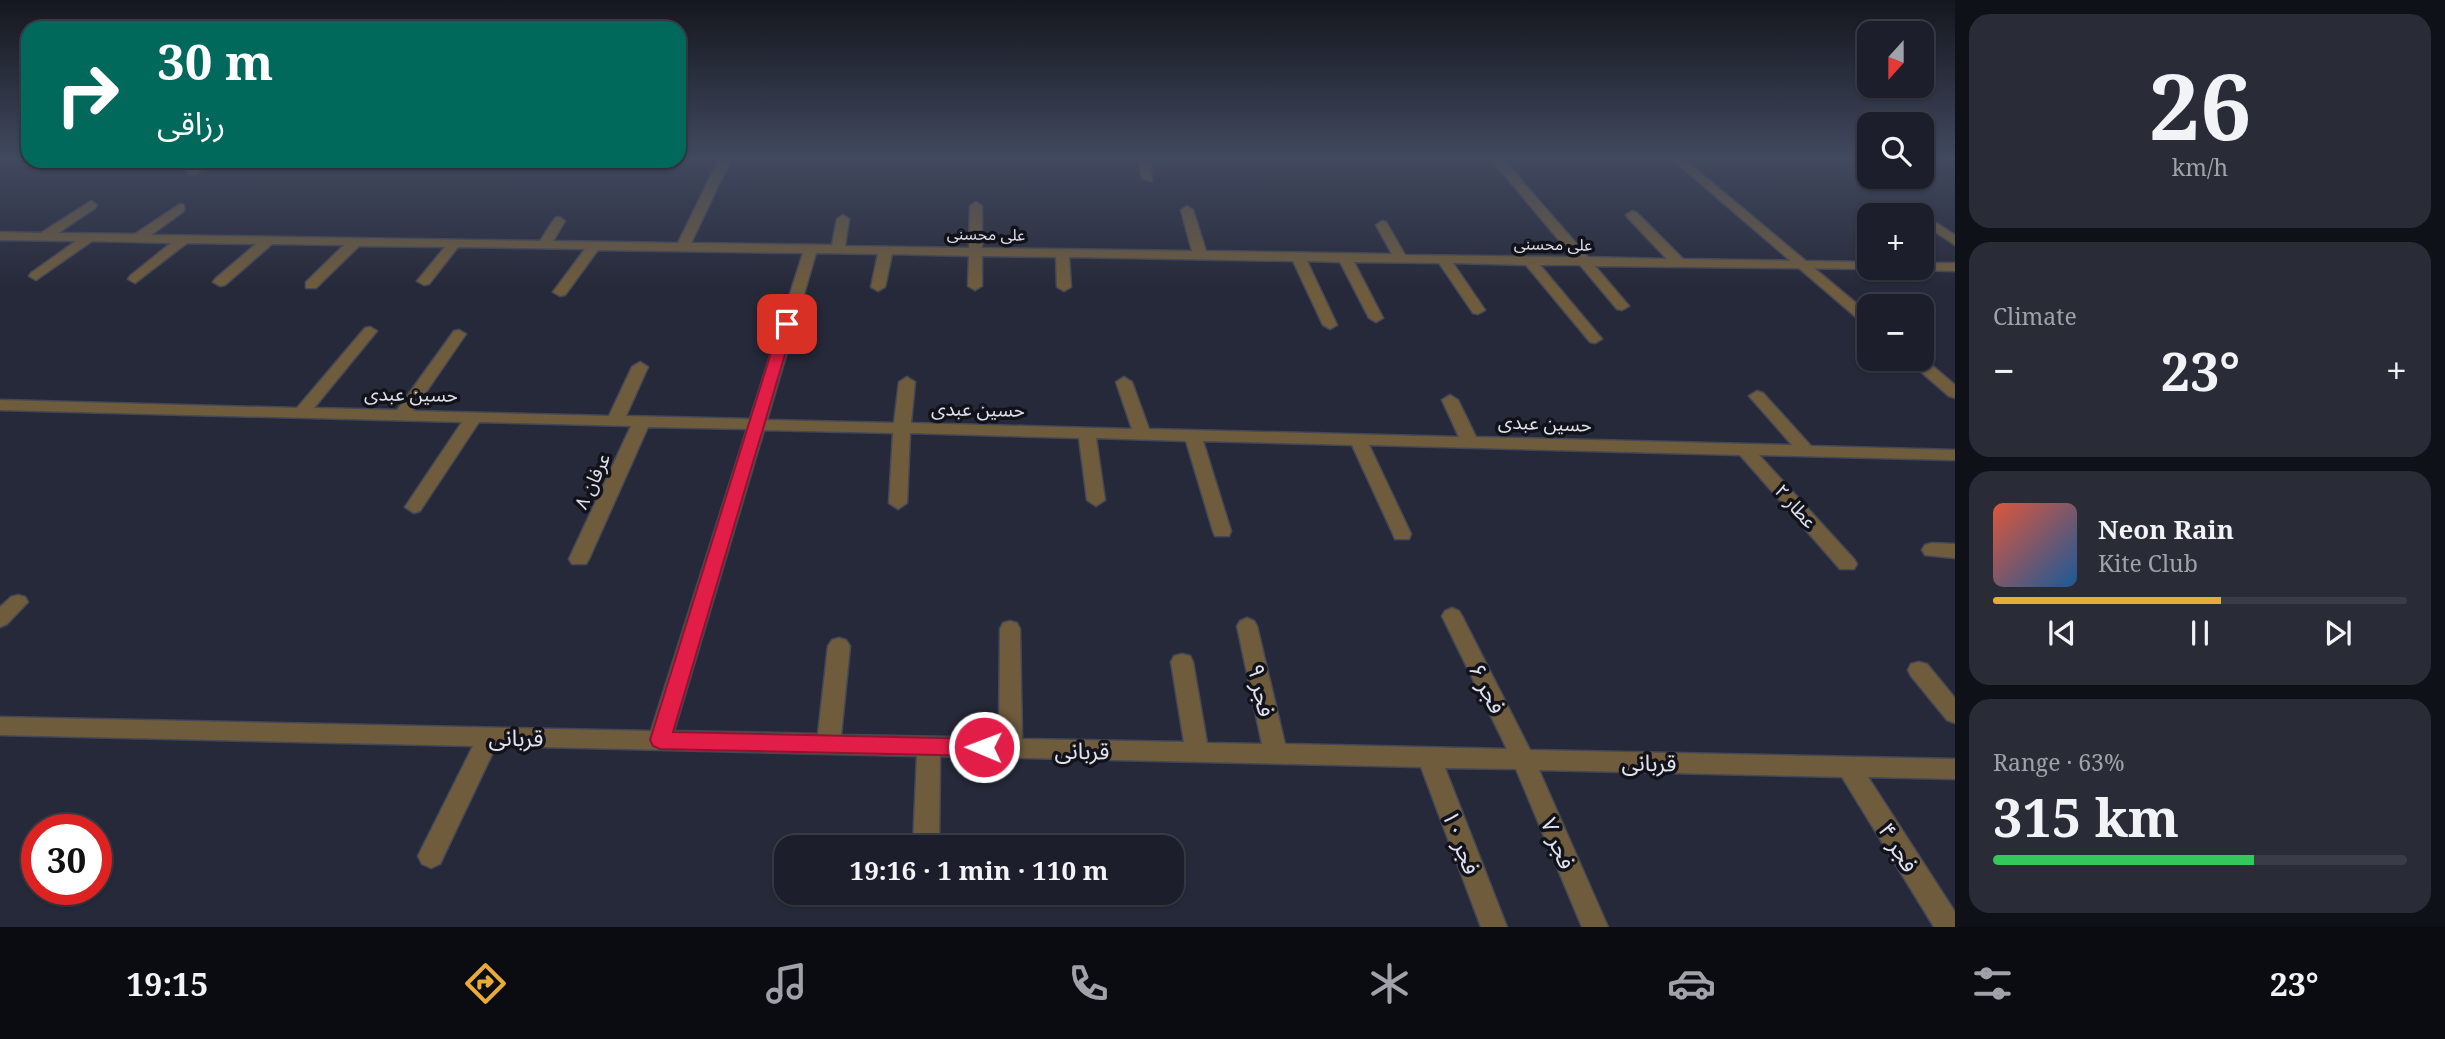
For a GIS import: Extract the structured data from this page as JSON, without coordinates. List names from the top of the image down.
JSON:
{
  "streets": {
    "street": [
      "علی محسنی",
      "حسین عبدی",
      "عرفان ۸",
      "عطار ۲",
      "فجر ۶",
      "فجر ۹",
      "قربانی",
      "فجر ۱۰",
      "فجر ۷",
      "فجر ۴"
    ]
  },
  "crossings": [
    ["حسین عبدی", "عرفان ۸"],
    ["حسین عبدی", "عطار ۲"],
    ["فجر ۶", "قربانی"],
    ["فجر ۶", "فجر ۷"],
    ["فجر ۹", "قربانی"],
    ["قربانی", "فجر ۱۰"],
    ["قربانی", "فجر ۷"],
    ["قربانی", "فجر ۴"]
  ],
  "north": "bottom",
  "page": {
    "tile": [
      ["26", "km/h"],
      "Climate",
      ["Range · 63%", "315 km"]
    ],
    "map_buttons": ["+", "−"],
    "turn": ["30 m", "رزاقی"],
    "heat": ["−", "23°", "+"],
    "song": ["Neon Rain", "Kite Club"],
    "limit": "30",
    "trip": "19:16 · 1 min · 110 m",
    "tabs": ["19:15", "23°"]
  }
}
